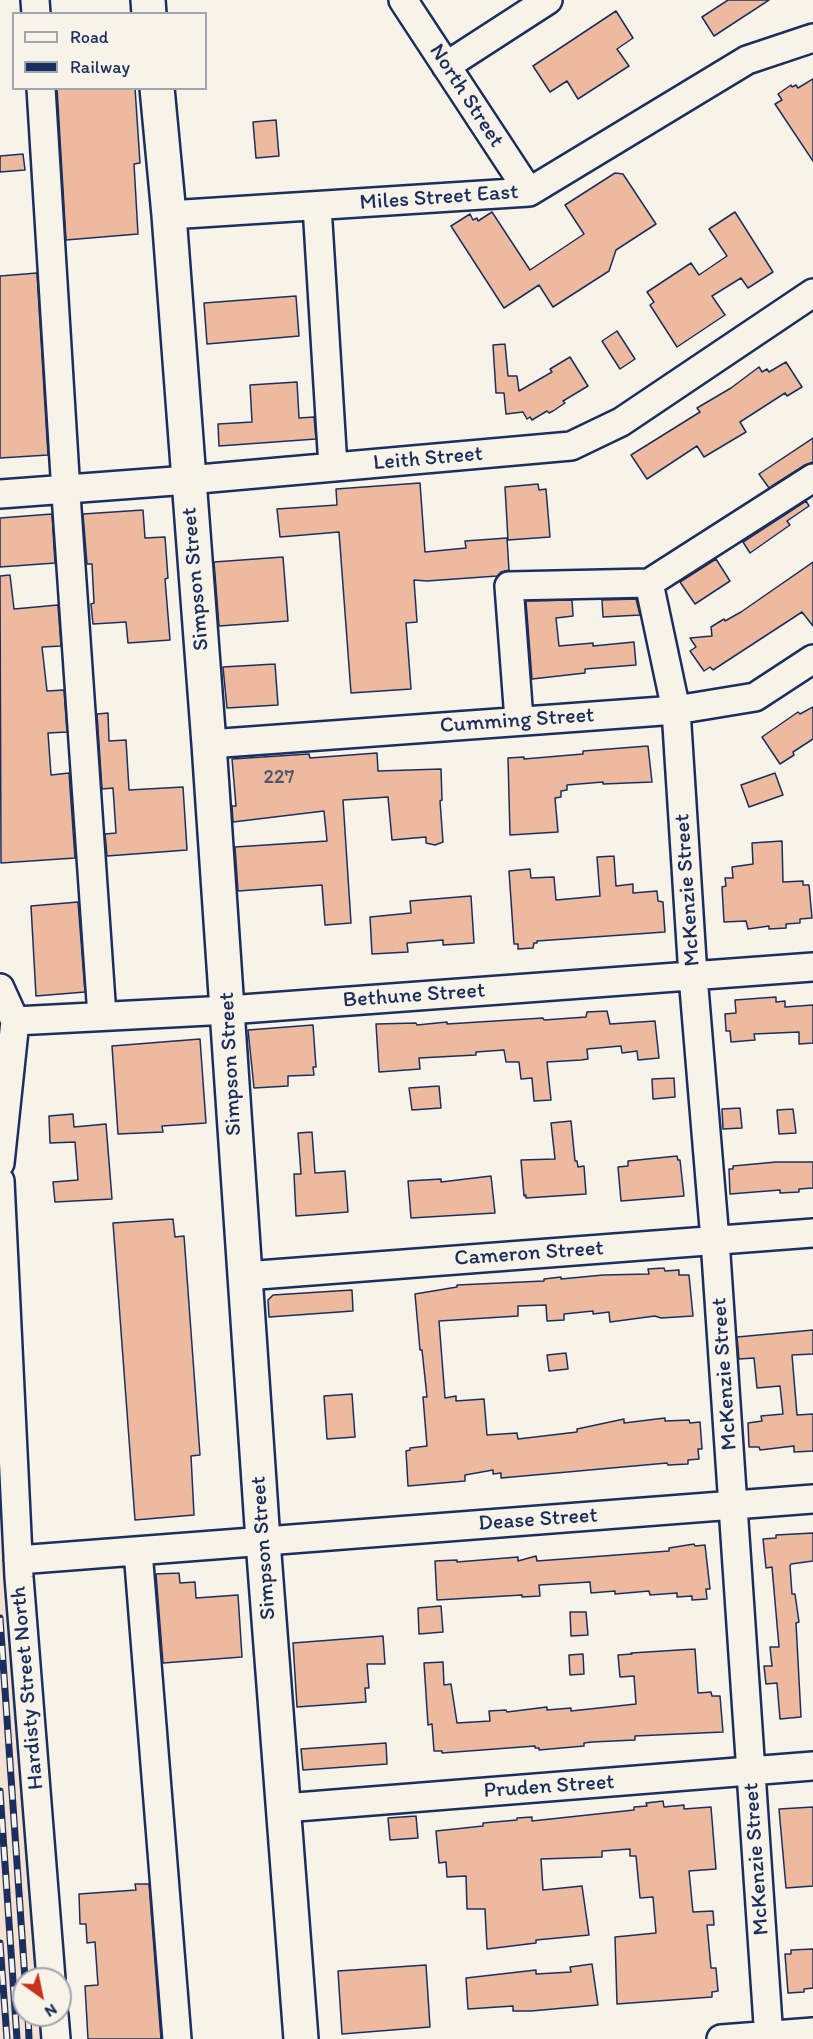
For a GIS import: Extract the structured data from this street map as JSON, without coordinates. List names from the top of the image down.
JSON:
{
  "streets": {
    "main road": ["Simpson Street"],
    "street": [
      "North Street",
      "Miles Street East",
      "Leith Street",
      "Cumming Street",
      "McKenzie Street",
      "Bethune Street",
      "Cameron Street",
      "Dease Street",
      "Hardisty Street North",
      "Pruden Street"
    ]
  },
  "crossings": [
    ["North Street", "Miles Street East"],
    ["Miles Street East", "Simpson Street"],
    ["Leith Street", "Simpson Street"],
    ["Simpson Street", "Cumming Street"],
    ["Simpson Street", "Bethune Street"],
    ["Simpson Street", "Cameron Street"],
    ["Simpson Street", "Dease Street"],
    ["Simpson Street", "Pruden Street"],
    ["Cumming Street", "McKenzie Street"],
    ["McKenzie Street", "Bethune Street"],
    ["McKenzie Street", "Cameron Street"],
    ["McKenzie Street", "Dease Street"],
    ["McKenzie Street", "Pruden Street"],
    ["Dease Street", "Hardisty Street North"]
  ],
  "house_numbers": ["227"],
  "legend": ["Road", "Railway"],
  "north": "bottom right"
}
